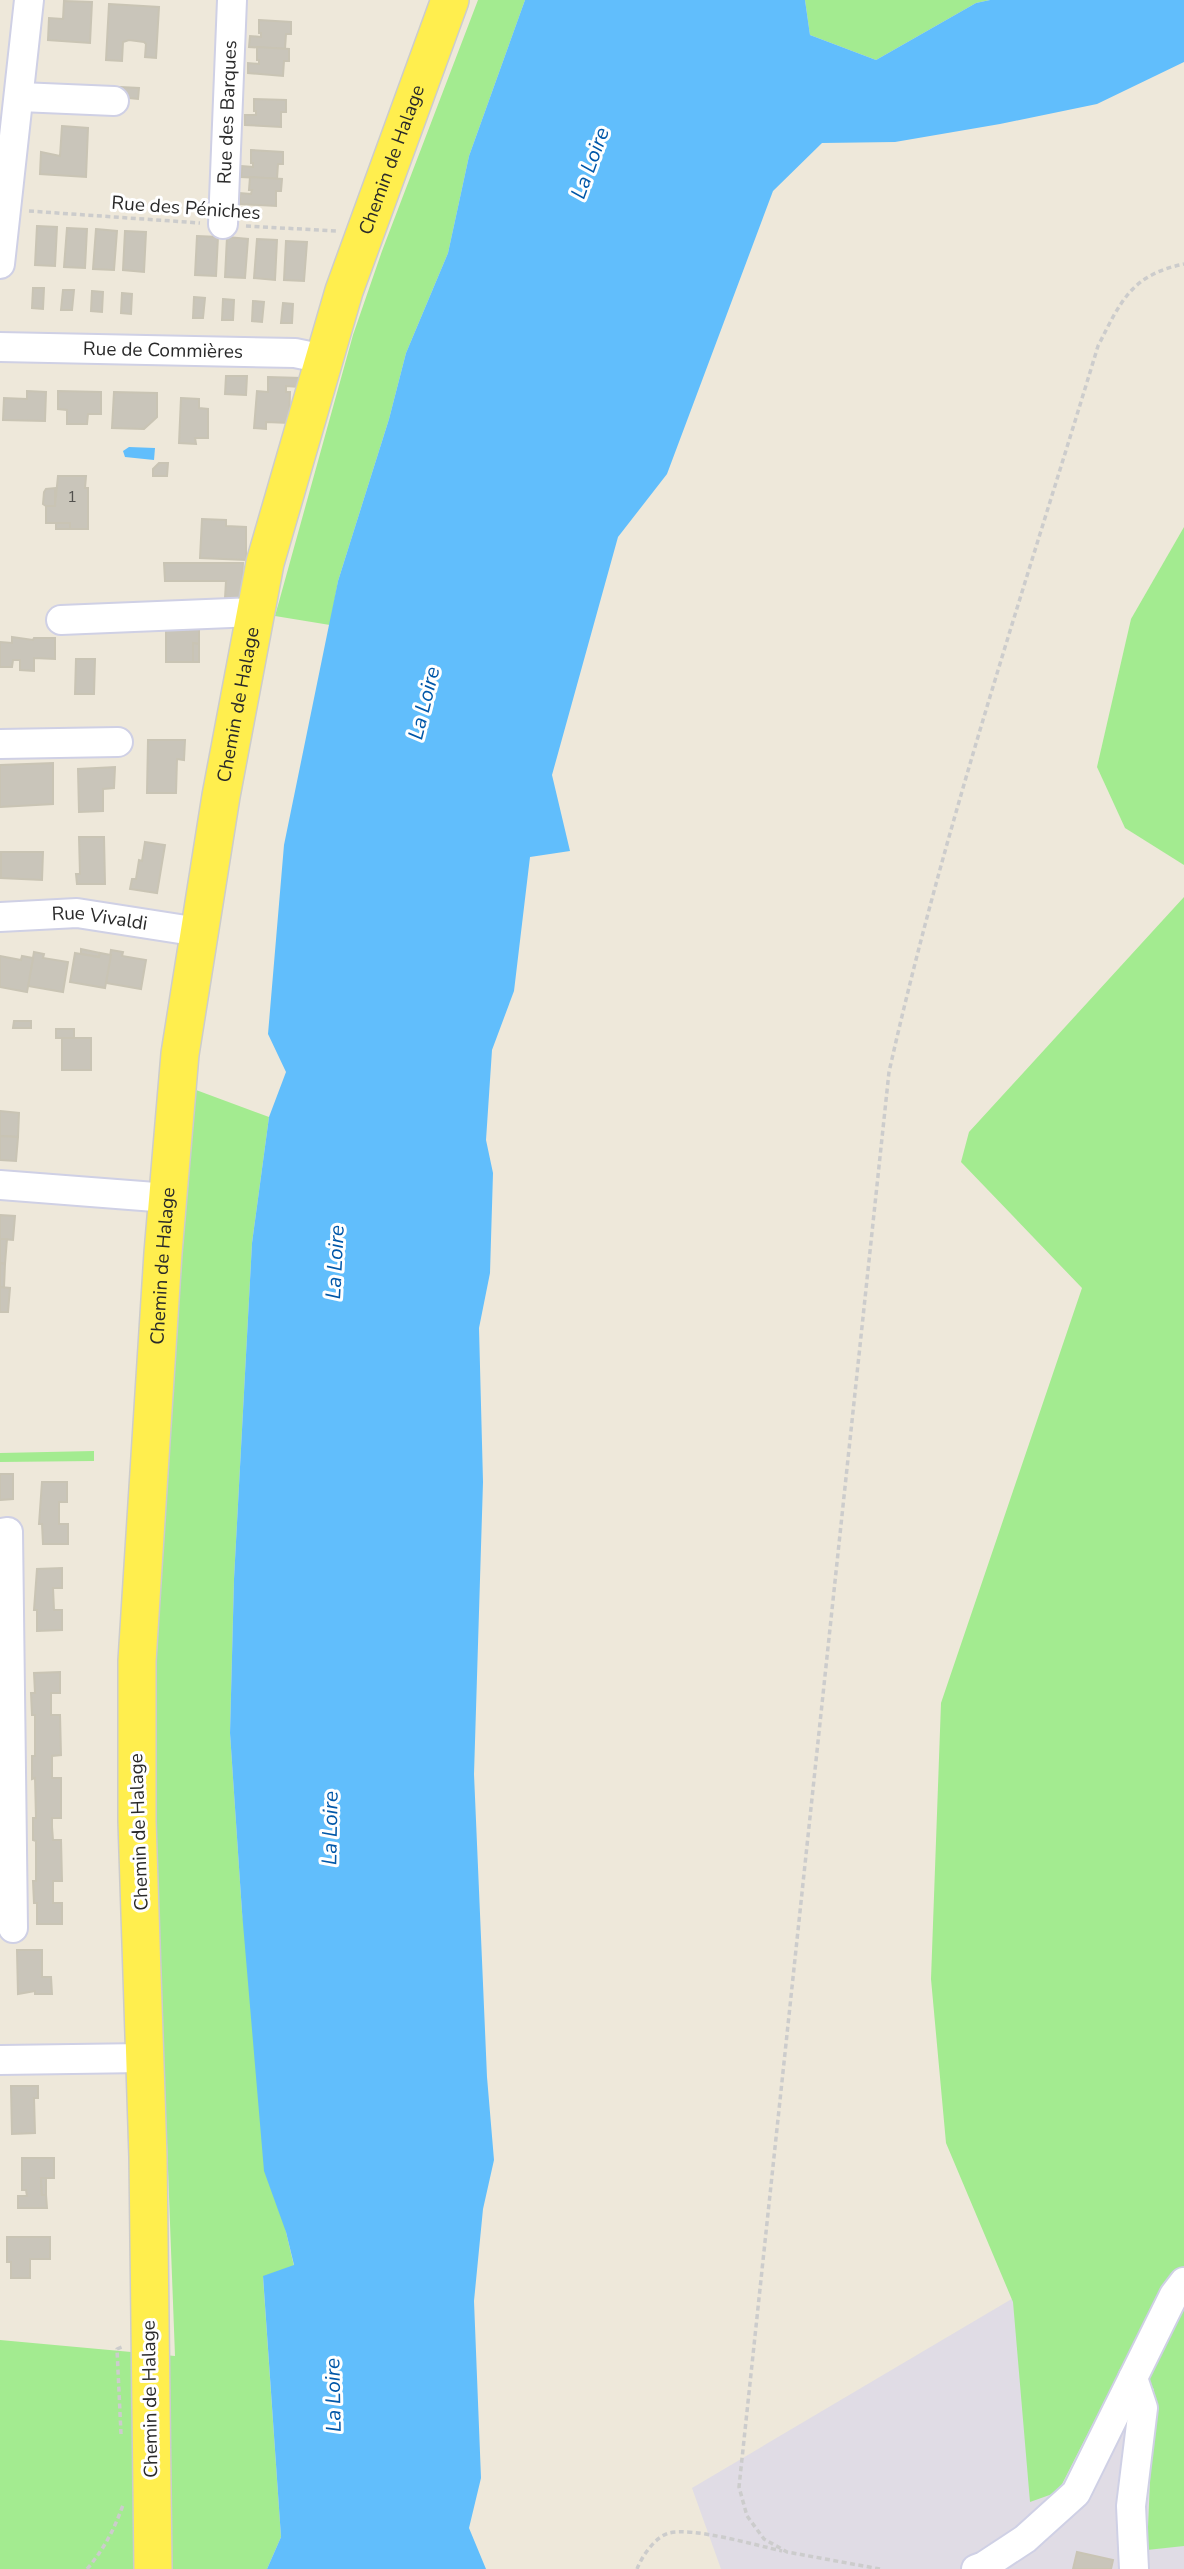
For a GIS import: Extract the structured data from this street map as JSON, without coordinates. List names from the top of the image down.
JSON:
{
  "streets": {
    "main road": ["Chemin de Halage"],
    "street": ["Rue des Barques", "Rue de Commières", "Rue Vivaldi"],
    "path": ["Rue des Péniches"]
  },
  "crossings": [
    ["Rue des Barques", "Rue des Péniches"],
    ["Chemin de Halage", "Rue des Péniches"],
    ["Chemin de Halage", "Rue de Commières"],
    ["Chemin de Halage", "Rue Vivaldi"]
  ],
  "water": ["La Loire"],
  "house_numbers": ["1"]
}
